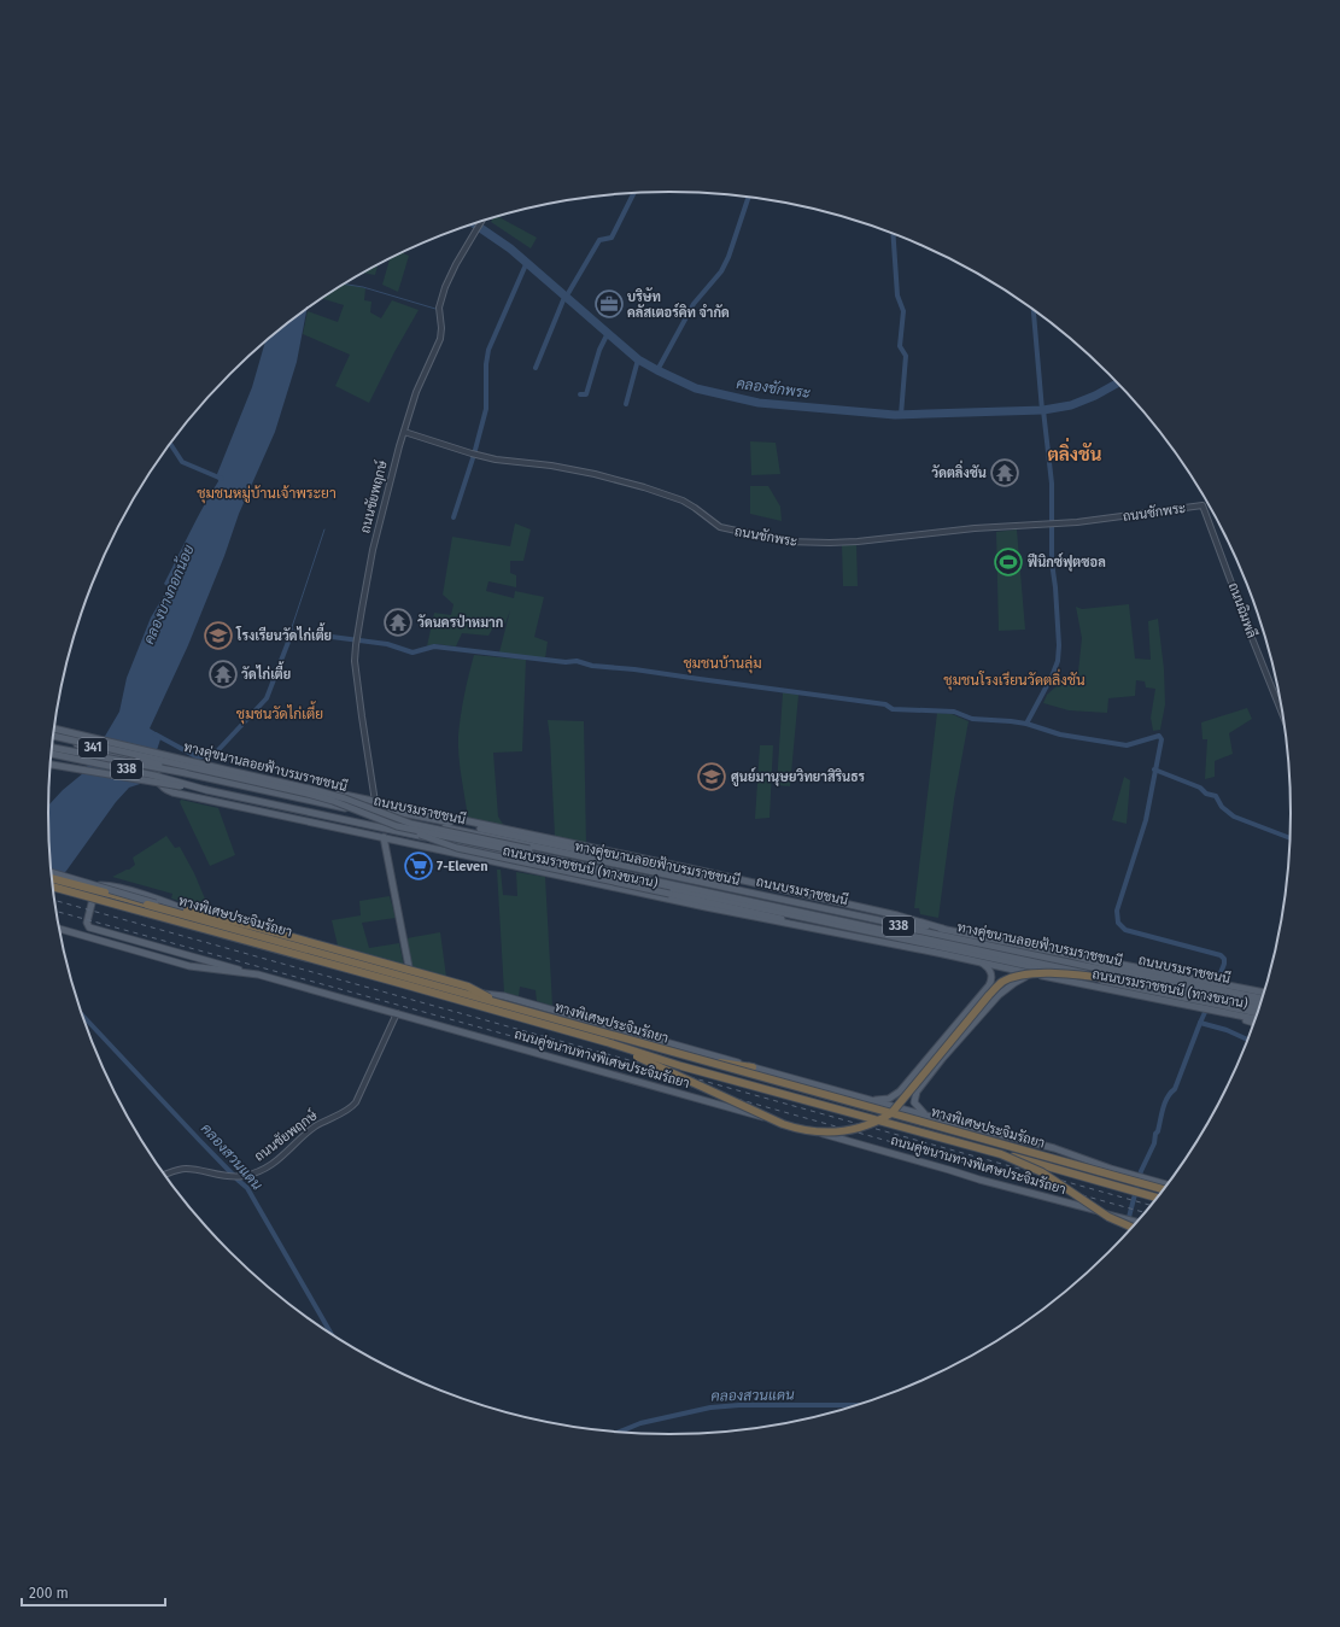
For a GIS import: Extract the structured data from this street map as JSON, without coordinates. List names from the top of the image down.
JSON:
{
  "streets": {
    "highway": ["ทางพิเศษประจิมรัถยา"],
    "main road": [
      "341",
      "ทางคู่ขนานลอยฟ้าบรมราชชนนี",
      "338",
      "ถนนบรมราชชนนี",
      "ถนนบรมราชชนนี (ทางขนาน)",
      "ถนนคู่ขนานทางพิเศษประจิมรัถยา"
    ],
    "street": ["ถนนชัยพฤกษ์", "ถนนชักพระ", "ถนนฉิมพลี"]
  },
  "crossings": [
    ["ถนนชัยพฤกษ์", "ถนนชักพระ"],
    ["ถนนชัยพฤกษ์", "ถนนบรมราชชนนี (ทางขนาน)"],
    ["ถนนชัยพฤกษ์", "ถนนคู่ขนานทางพิเศษประจิมรัถยา"],
    ["ถนนชักพระ", "ถนนฉิมพลี"],
    ["341", "ถนนบรมราชชนนี"],
    ["338", "ถนนบรมราชชนนี (ทางขนาน)"],
    ["ถนนบรมราชชนนี", "ถนนบรมราชชนนี (ทางขนาน)"]
  ],
  "districts": [
    "ตลิ่งชัน",
    "ชุมชนหมู่บ้านเจ้าพระยา",
    "ชุมชนบ้านลุ่ม",
    "ชุมชนโรงเรียนวัดตลิ่งชัน",
    "ชุมชนวัดไก่เตี้ย"
  ],
  "water": ["คลองชักพระ", "คลองบางกอกน้อย", "คลองสวนแดน"],
  "places": {
    "office": ["บริษัท คลัสเตอร์คิท จำกัด"],
    "temple": ["วัดตลิ่งชัน", "วัดนครป่าหมาก", "วัดไก่เตี้ย"],
    "sports": ["ฟีนิกซ์ฟุตซอล"],
    "school or university": ["โรงเรียนวัดไก่เตี้ย", "ศูนย์มานุษยวิทยาสิรินธร"],
    "supermarket": ["7-Eleven"]
  },
  "scale_bar": "200 m"
}
